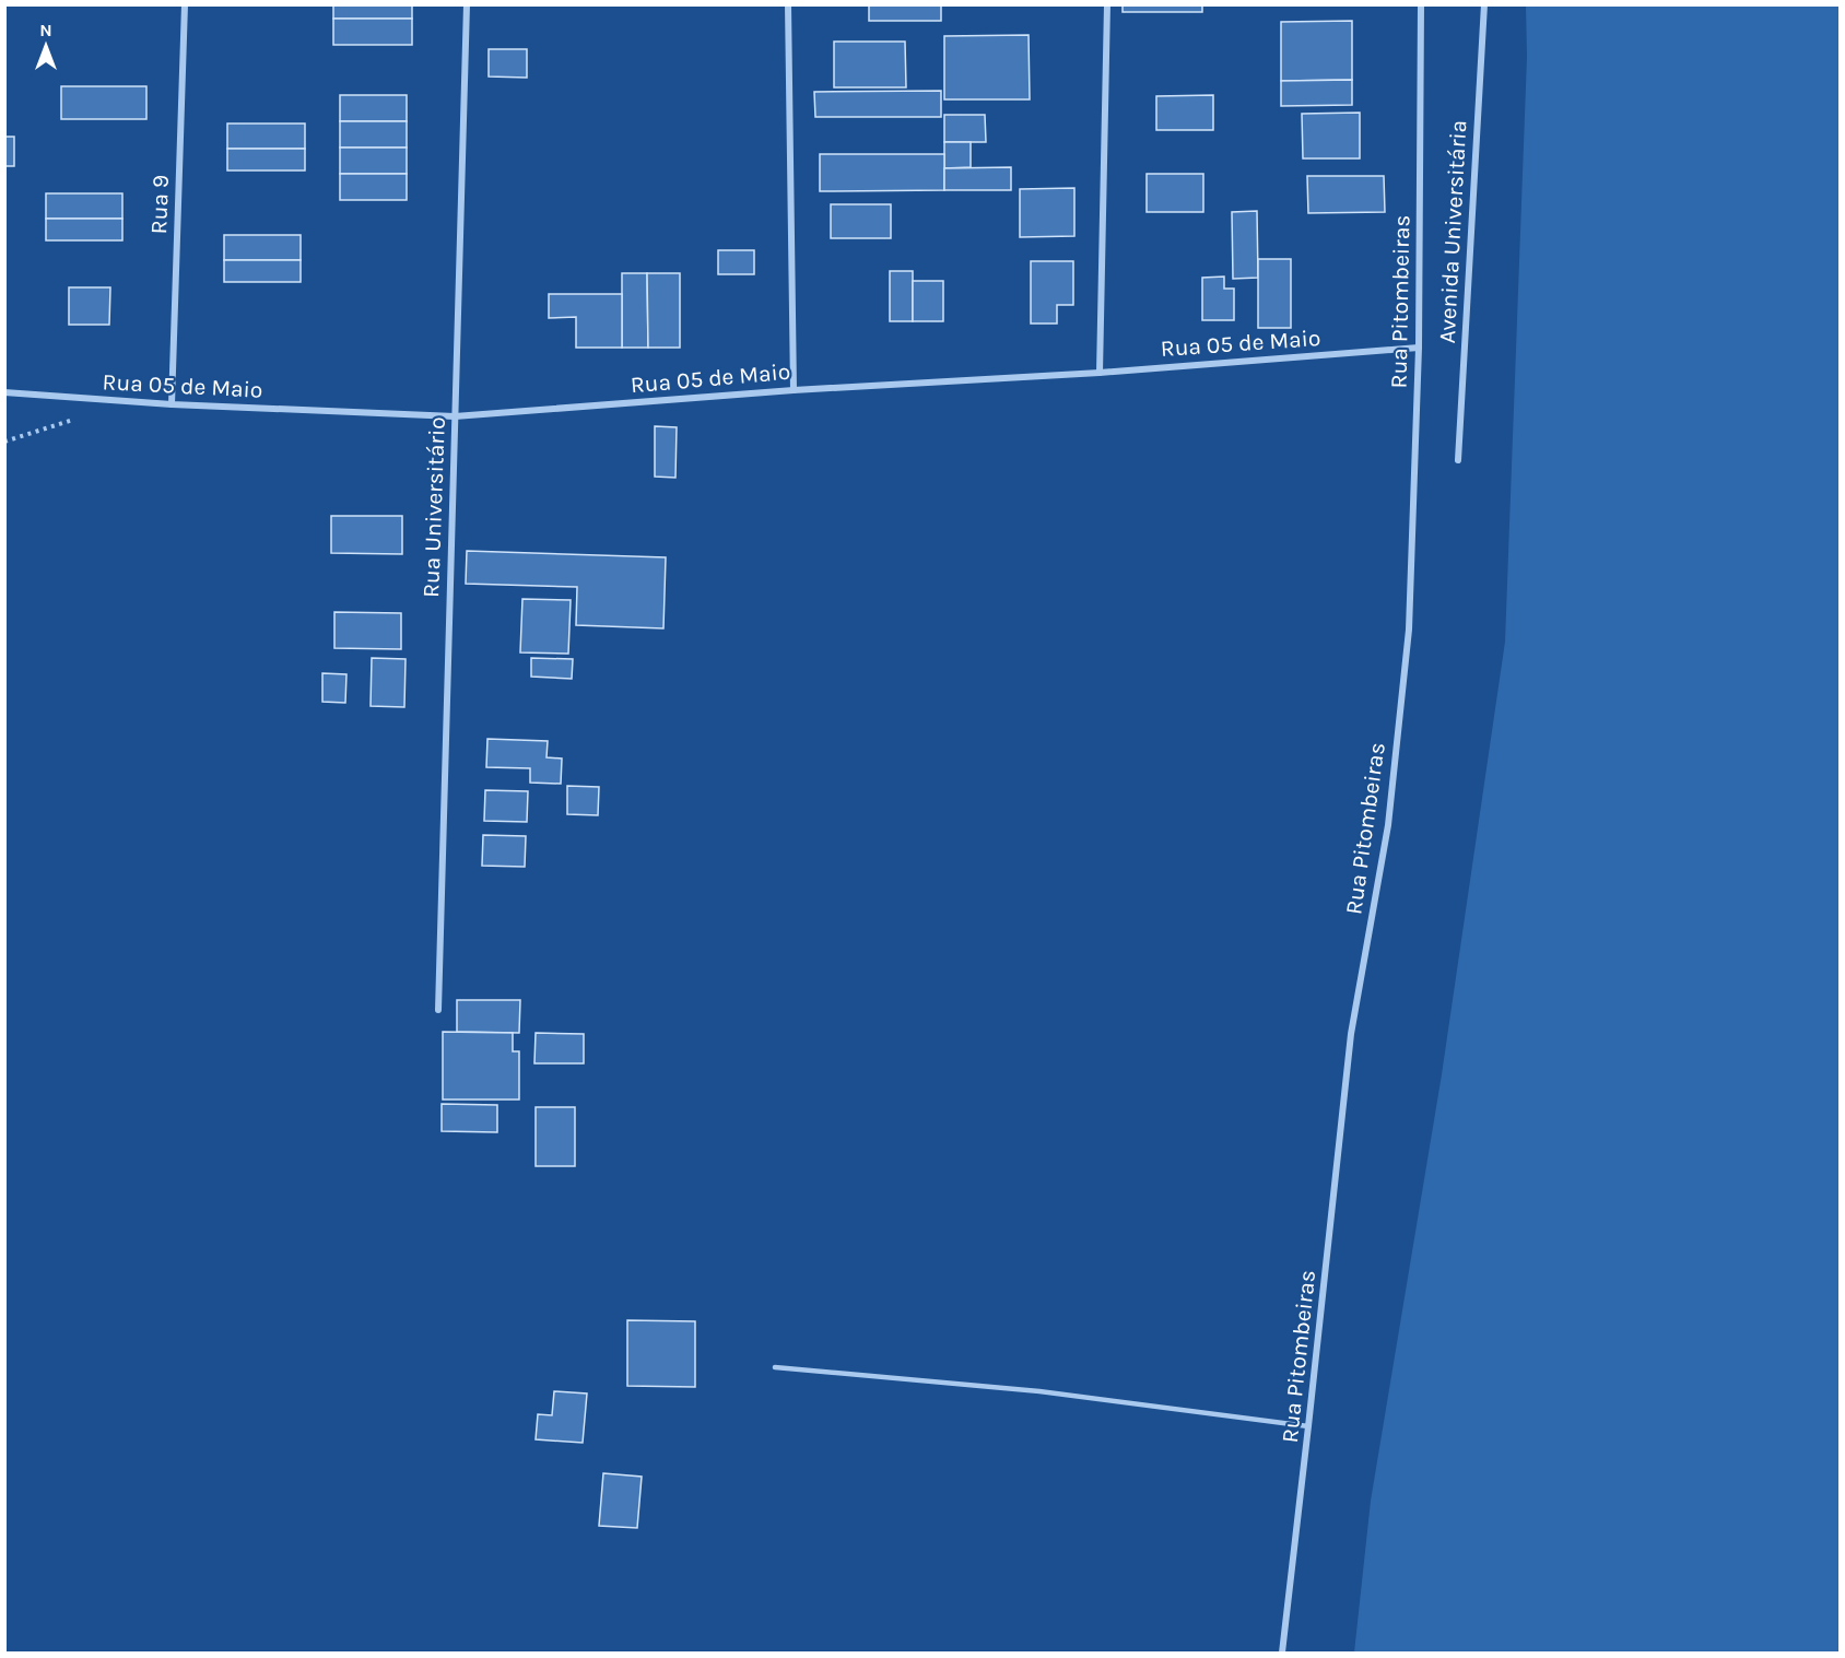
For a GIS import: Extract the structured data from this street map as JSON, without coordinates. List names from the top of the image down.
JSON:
{
  "streets": {
    "street": [
      "Rua 9",
      "Avenida Universitária",
      "Rua Pitombeiras",
      "Rua 05 de Maio",
      "Rua Universitário"
    ]
  },
  "crossings": [
    ["Rua 9", "Rua 05 de Maio"],
    ["Rua Pitombeiras", "Rua 05 de Maio"],
    ["Rua 05 de Maio", "Rua Universitário"]
  ],
  "north": "top"
}
